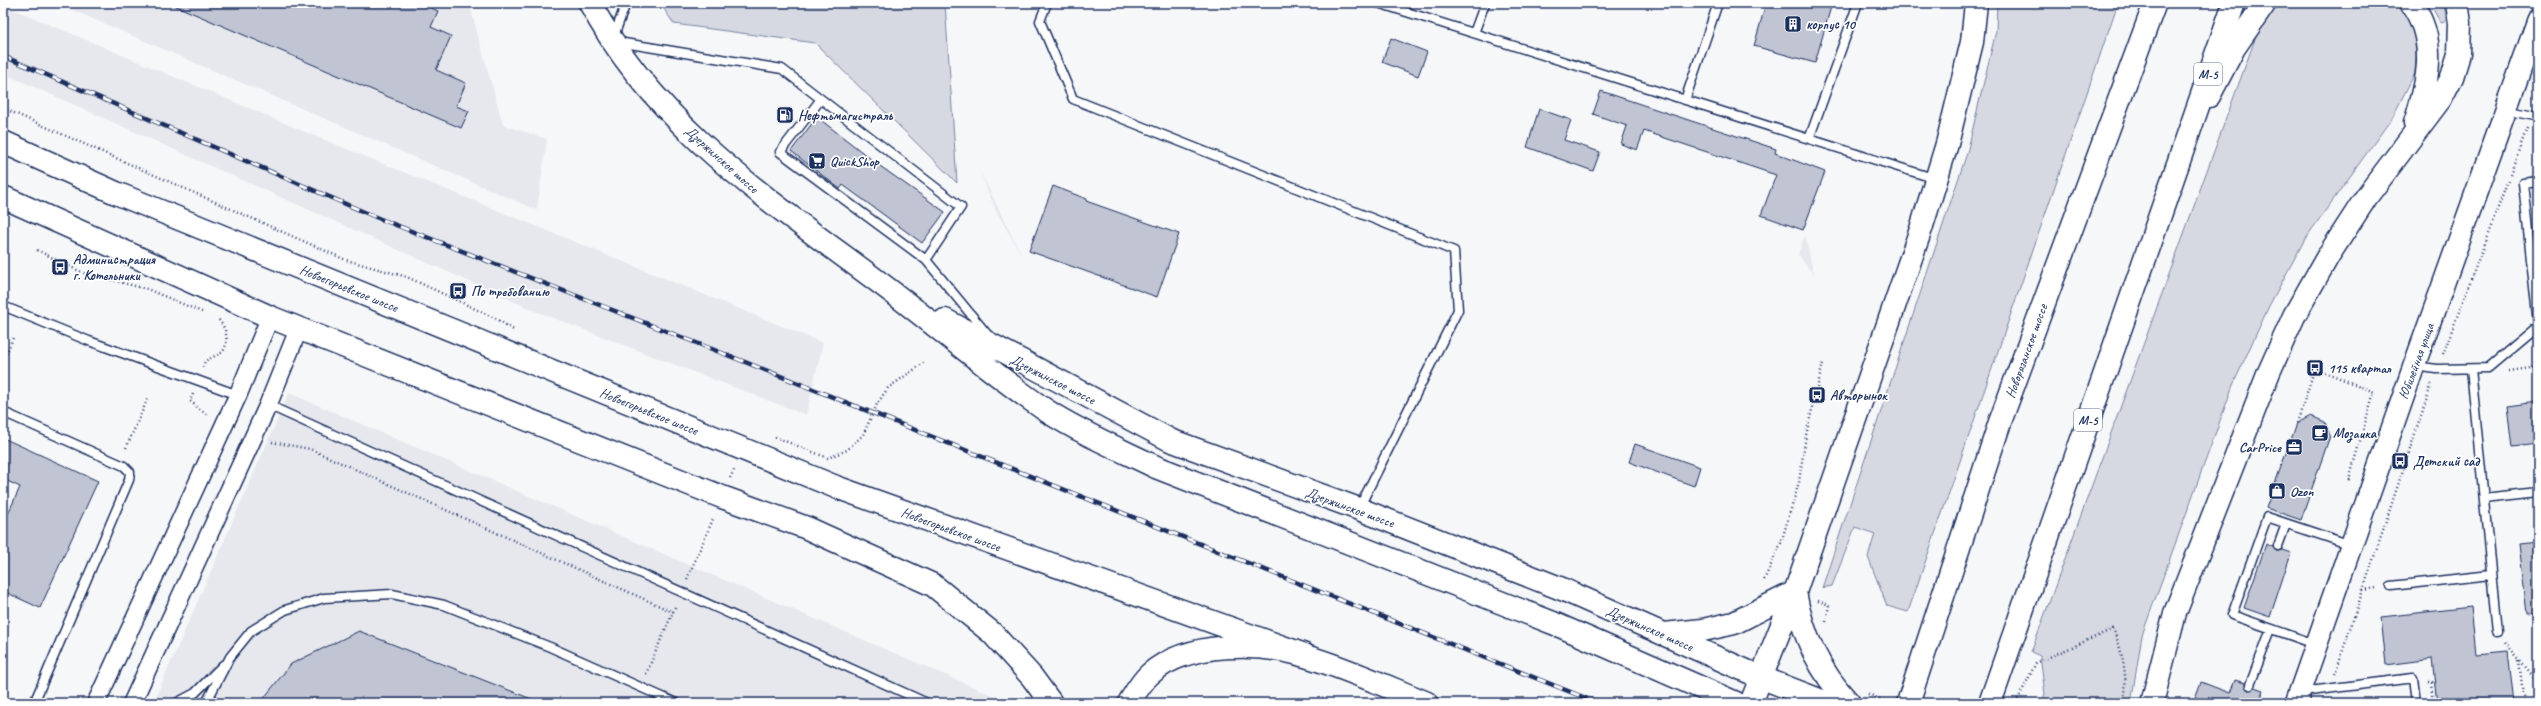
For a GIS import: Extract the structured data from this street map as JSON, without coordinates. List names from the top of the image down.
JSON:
{
  "streets": {
    "main road": [
      "М-5",
      "Дзержинское шоссе",
      "Новоегорьевское шоссе",
      "Новорязанское шоссе"
    ],
    "street": ["Юбилейная улица"]
  },
  "places": {
    "building": ["корпус 10"],
    "fuel station": ["Нефтьмагистраль"],
    "supermarket": ["QuickShop"],
    "bus stop": [
      "Администрация г. Котельники",
      "По требованию",
      "115 квартал",
      "Авторынок",
      "Детский сад"
    ],
    "cafe": ["Мозаика"],
    "office": ["CarPrice"],
    "shop": ["Ozon"]
  }
}
